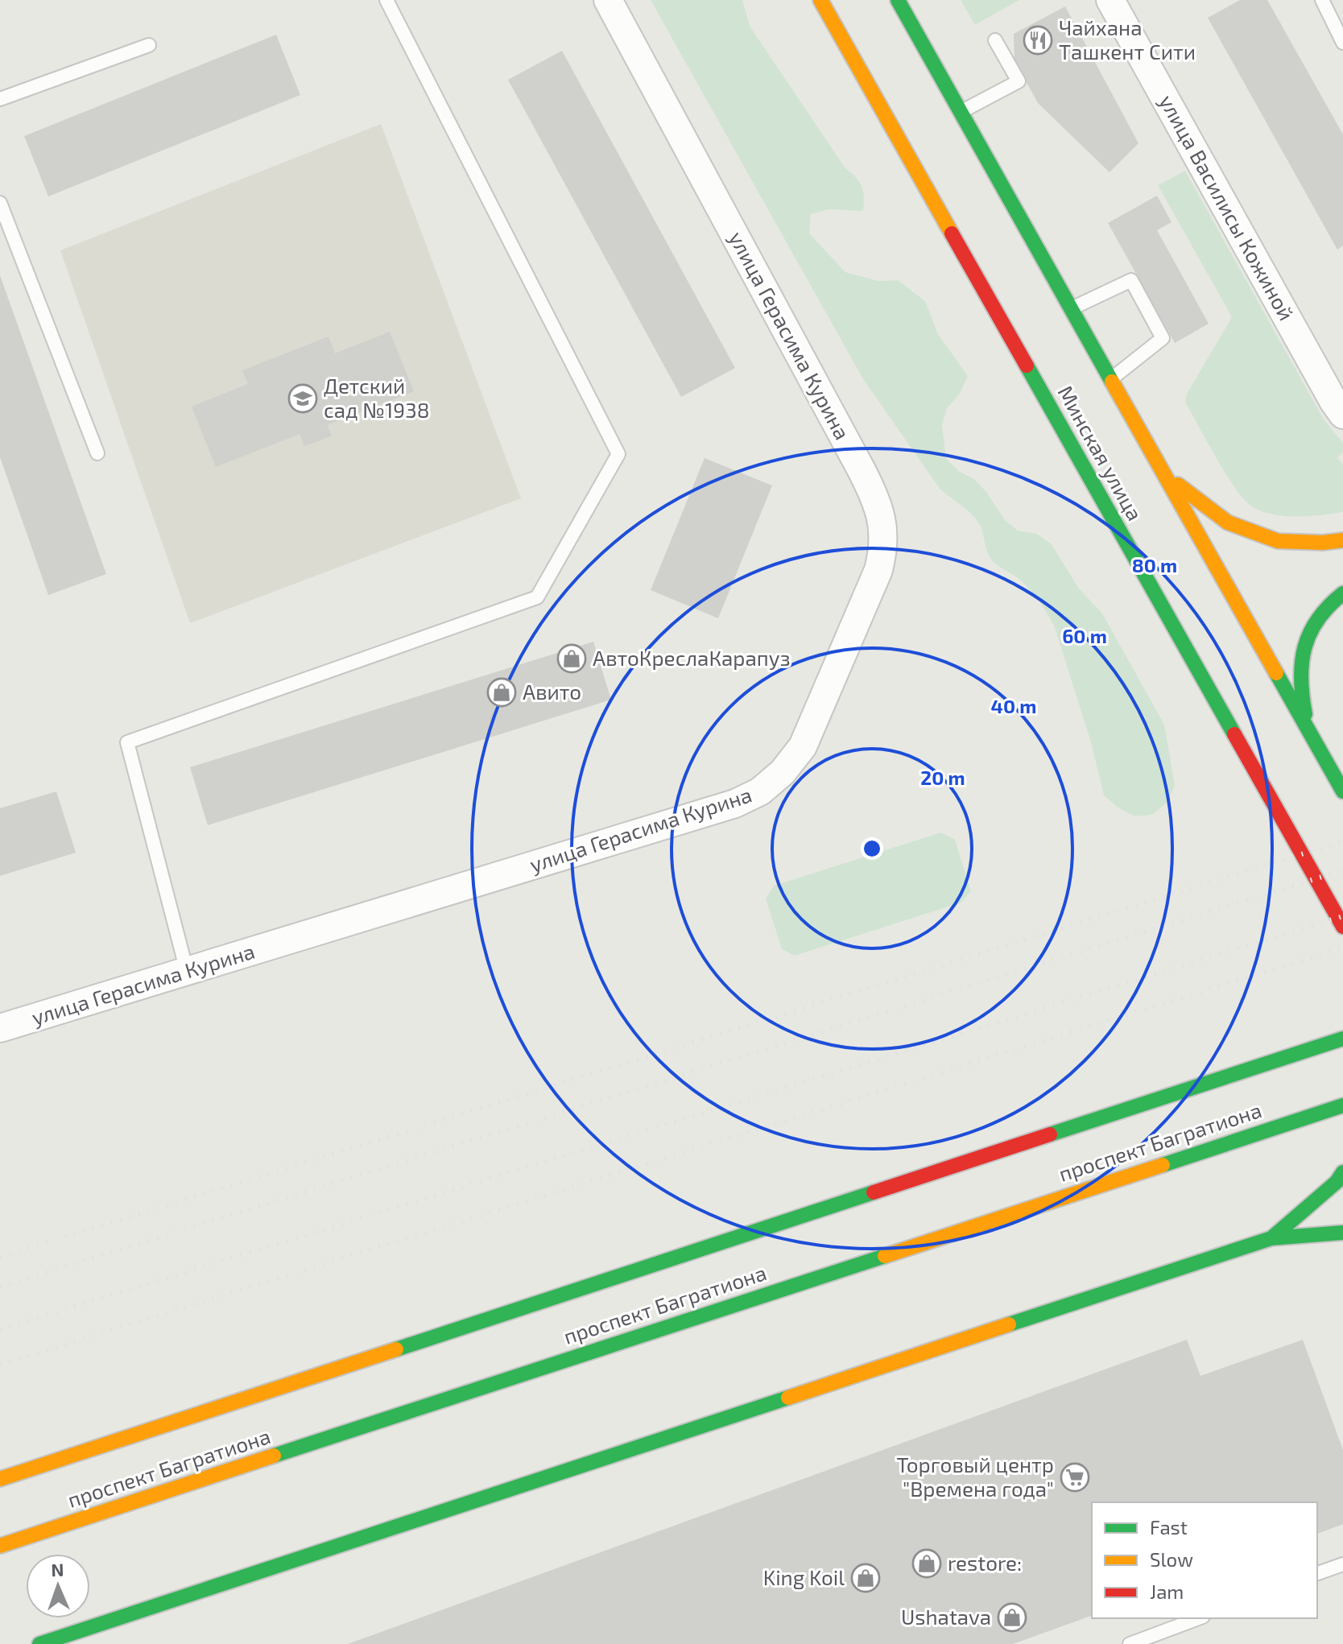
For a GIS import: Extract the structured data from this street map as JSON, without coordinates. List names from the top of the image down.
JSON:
{
  "streets": {
    "main road": ["Минская улица", "проспект Багратиона"],
    "street": ["улица Василисы Кожиной", "улица Герасима Курина"]
  },
  "places": {
    "restaurant": ["Чайхана Ташкент Сити"],
    "school or university": ["Детский сад №1938"],
    "shop": [
      "АвтоКреслаКарапуз",
      "Авито",
      "restore:",
      "King Koil",
      "Ushatava"
    ],
    "supermarket": ["Торговый центр \"Времена года\""]
  },
  "legend": ["Fast", "Slow", "Jam"],
  "north": "top",
  "rings": [
    "80 m",
    "60 m",
    "40 m",
    "20 m"
  ]
}
